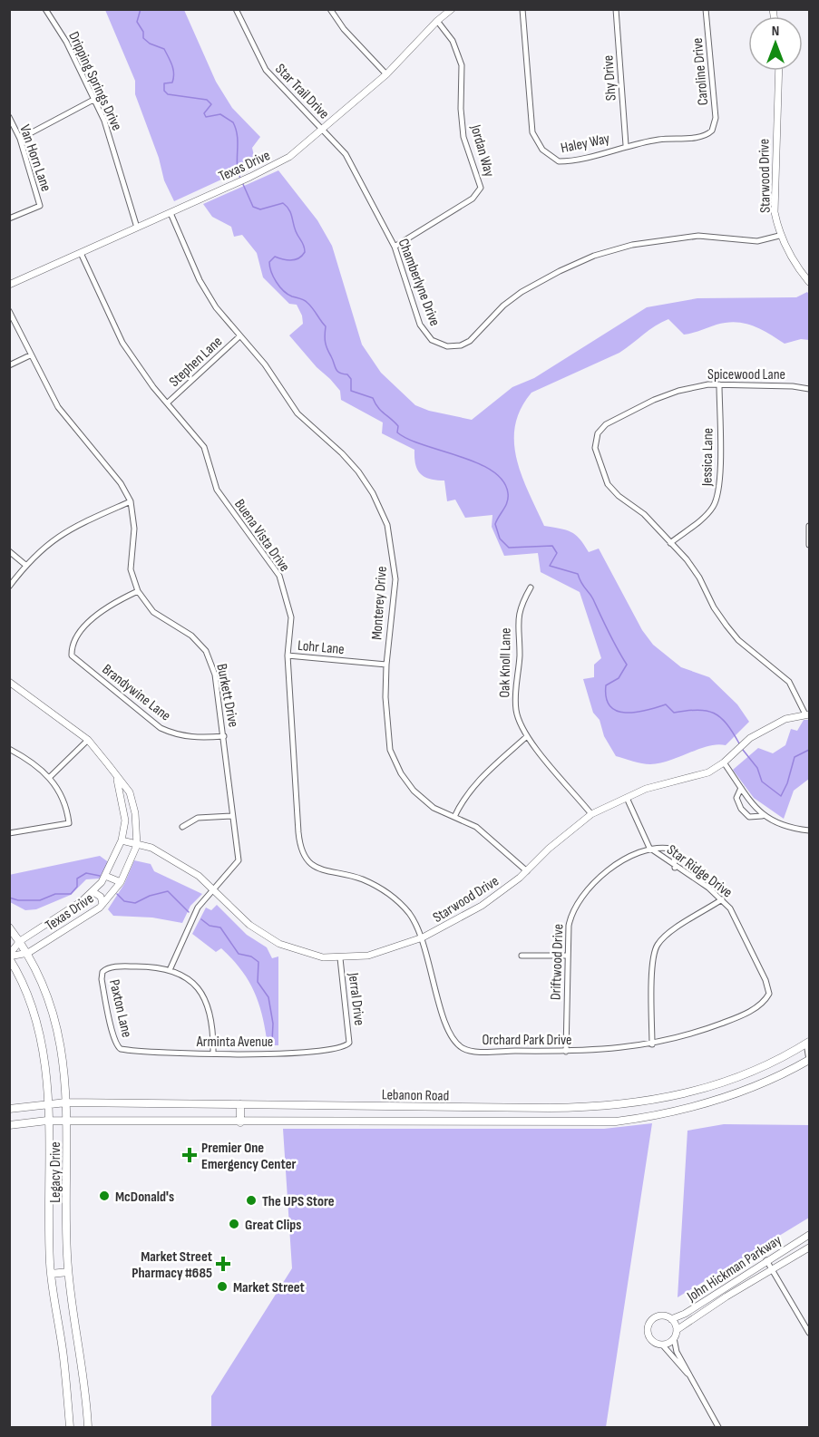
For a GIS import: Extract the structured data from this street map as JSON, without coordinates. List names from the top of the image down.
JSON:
{
  "streets": {
    "main road": ["Lebanon Road", "Legacy Drive"],
    "street": [
      "Caroline Drive",
      "Shy Drive",
      "Dripping Springs Drive",
      "Star Trail Drive",
      "Haley Way",
      "Jordan Way",
      "Van Horn Lane",
      "Texas Drive",
      "Starwood Drive",
      "Chamberlyne Drive",
      "Stephen Lane",
      "Spicewood Lane",
      "Jessica Lane",
      "Buena Vista Drive",
      "Monterey Drive",
      "Lohr Lane",
      "Oak Knoll Lane",
      "Brandywine Lane",
      "Burkett Drive",
      "Star Ridge Drive",
      "Driftwood Drive",
      "Jerral Drive",
      "Paxton Lane",
      "Orchard Park Drive",
      "Arminta Avenue",
      "John Hickman Parkway"
    ]
  },
  "crossings": [
    ["Caroline Drive", "Haley Way"],
    ["Shy Drive", "Haley Way"],
    ["Dripping Springs Drive", "Texas Drive"],
    ["Star Trail Drive", "Texas Drive"],
    ["Star Trail Drive", "Chamberlyne Drive"],
    ["Jordan Way", "Texas Drive"],
    ["Jordan Way", "Chamberlyne Drive"],
    ["Texas Drive", "Starwood Drive"],
    ["Texas Drive", "Chamberlyne Drive"],
    ["Texas Drive", "Buena Vista Drive"],
    ["Texas Drive", "Monterey Drive"],
    ["Texas Drive", "Legacy Drive"],
    ["Starwood Drive", "Chamberlyne Drive"],
    ["Starwood Drive", "Monterey Drive"],
    ["Starwood Drive", "Oak Knoll Lane"],
    ["Starwood Drive", "Burkett Drive"],
    ["Starwood Drive", "Star Ridge Drive"],
    ["Starwood Drive", "Jerral Drive"],
    ["Starwood Drive", "Orchard Park Drive"],
    ["Stephen Lane", "Buena Vista Drive"],
    ["Stephen Lane", "Monterey Drive"],
    ["Spicewood Lane", "Jessica Lane"],
    ["Buena Vista Drive", "Lohr Lane"],
    ["Buena Vista Drive", "Orchard Park Drive"],
    ["Monterey Drive", "Lohr Lane"],
    ["Brandywine Lane", "Burkett Drive"],
    ["Burkett Drive", "Paxton Lane"],
    ["Star Ridge Drive", "Driftwood Drive"],
    ["Star Ridge Drive", "Orchard Park Drive"],
    ["Driftwood Drive", "Orchard Park Drive"],
    ["Jerral Drive", "Arminta Avenue"],
    ["Paxton Lane", "Arminta Avenue"],
    ["Lebanon Road", "Legacy Drive"]
  ],
  "places": {
    "health": ["Premier One Emergency Center", "Market Street Pharmacy #685"],
    "other": [
      "McDonald's",
      "The UPS Store",
      "Great Clips",
      "Market Street"
    ]
  },
  "north": "top"
}
